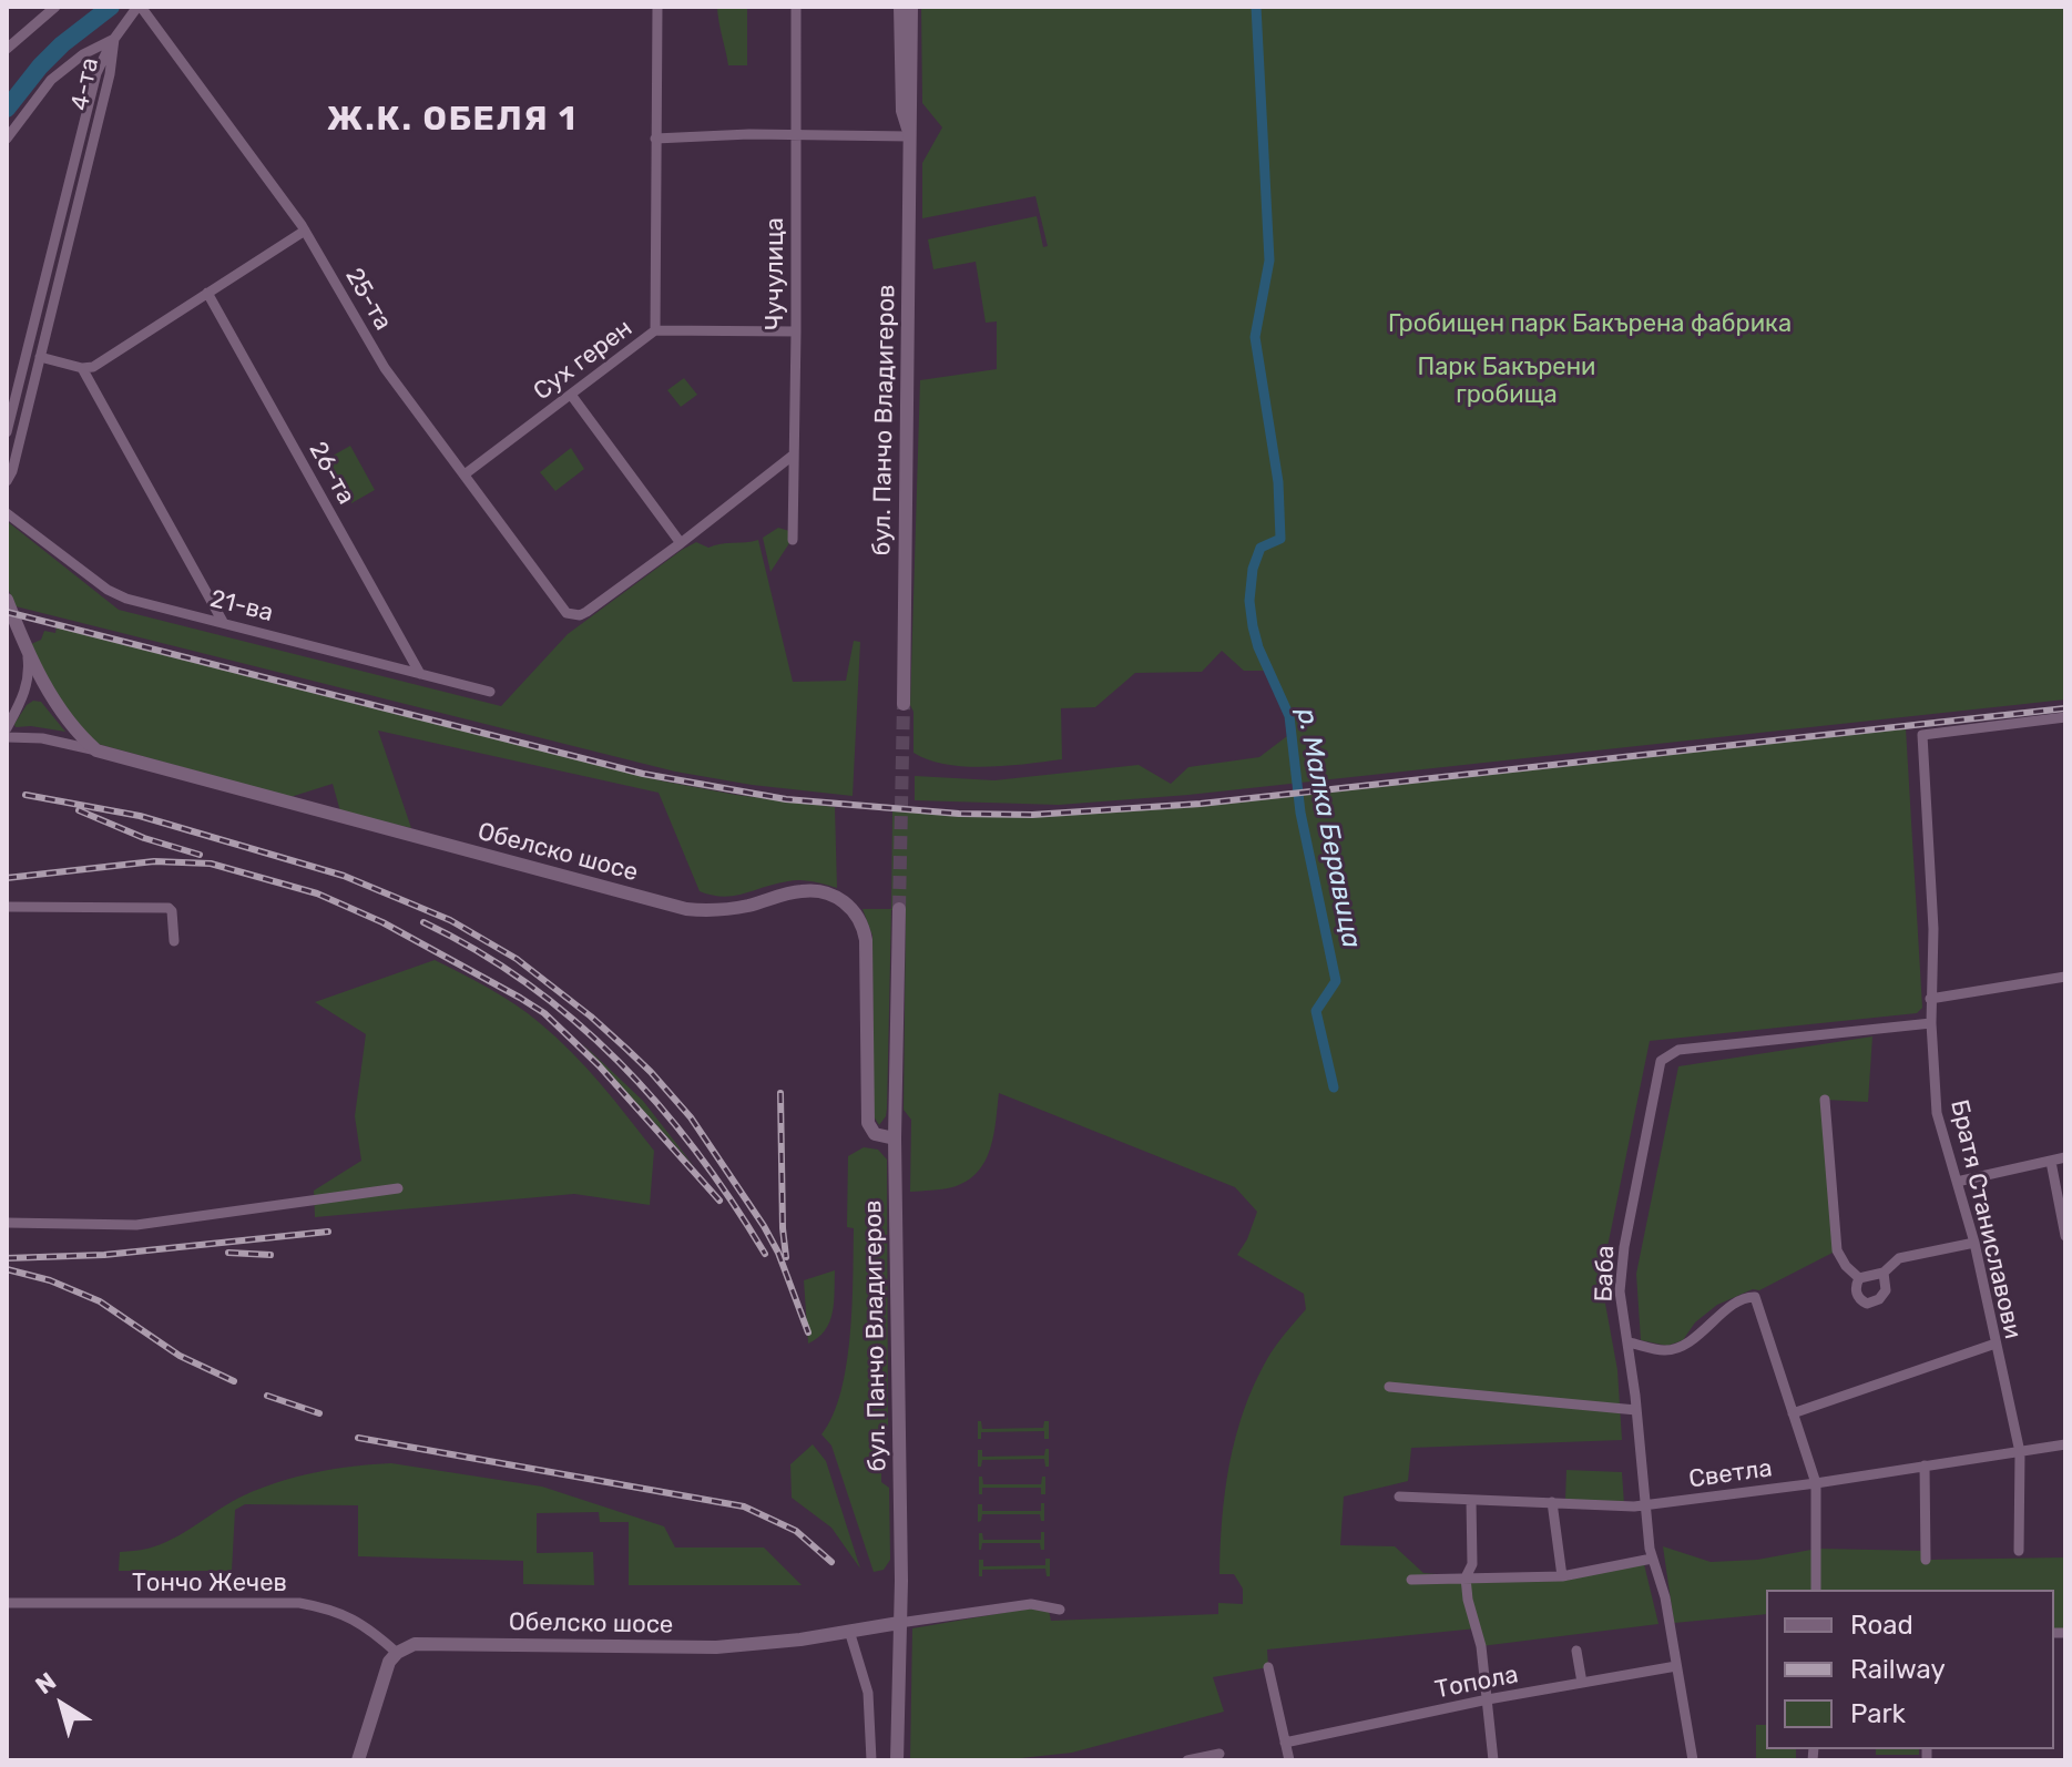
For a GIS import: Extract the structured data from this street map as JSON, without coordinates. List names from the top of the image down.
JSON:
{
  "streets": {
    "street": [
      "4-та",
      "Чучулица",
      "25-та",
      "Сух герен",
      "бул. Панчо Владигеров",
      "26-та",
      "21-ва",
      "Обелско шосе",
      "Братя Станиславови",
      "Баба",
      "Светла",
      "Тончо Жечев",
      "Топола"
    ]
  },
  "crossings": [
    ["Чучулица", "Сух герен"],
    ["25-та", "Сух герен"],
    ["бул. Панчо Владигеров", "Обелско шосе"],
    ["26-та", "21-ва"],
    ["Обелско шосе", "Тончо Жечев"],
    ["Братя Станиславови", "Баба"],
    ["Братя Станиславови", "Светла"],
    ["Баба", "Светла"],
    ["Баба", "Топола"]
  ],
  "districts": ["Ж.К. ОБЕЛЯ 1"],
  "water": ["р. Малка Беравица"],
  "parks": ["Гробищен парк Бакърена фабрика", "Парк Бакърени гробища"],
  "legend": ["Road", "Railway", "Park"],
  "north": "top left"
}
